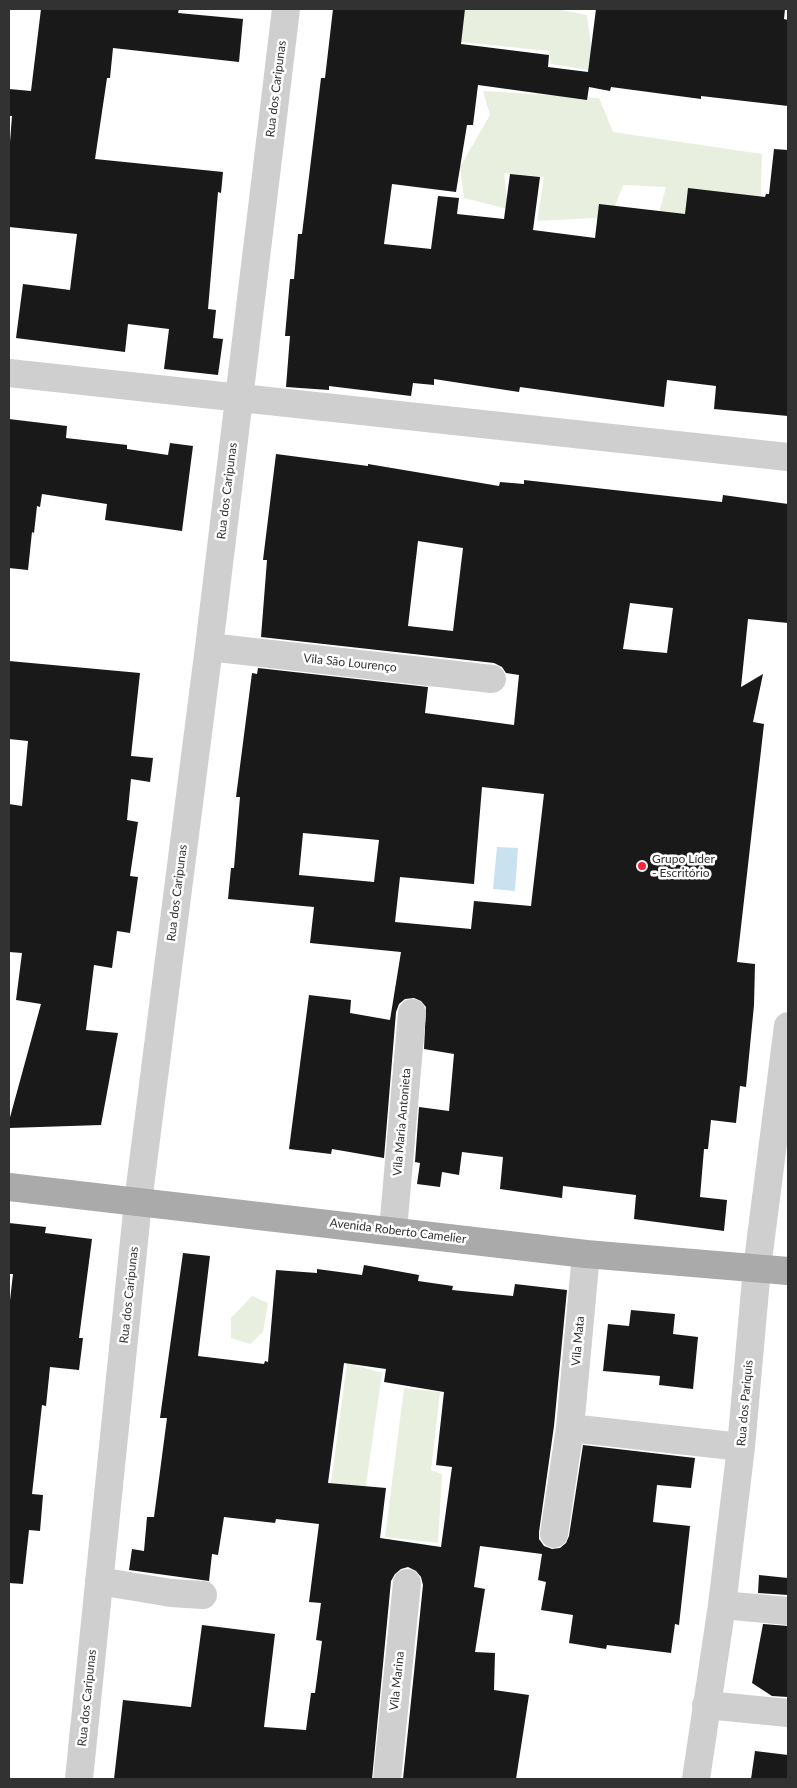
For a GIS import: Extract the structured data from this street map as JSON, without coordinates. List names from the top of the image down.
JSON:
{
  "streets": {
    "main road": ["Avenida Roberto Camelier"],
    "street": [
      "Rua dos Caripunas",
      "Vila São Lourenço",
      "Vila Maria Antonieta",
      "Vila Mata",
      "Rua dos Pariquis",
      "Vila Marina"
    ]
  },
  "crossings": [
    ["Rua dos Caripunas", "Vila São Lourenço"],
    ["Rua dos Caripunas", "Avenida Roberto Camelier"],
    ["Vila Maria Antonieta", "Avenida Roberto Camelier"],
    ["Avenida Roberto Camelier", "Vila Mata"],
    ["Avenida Roberto Camelier", "Rua dos Pariquis"]
  ],
  "places": ["Grupo Líder - Escritório"]
}
